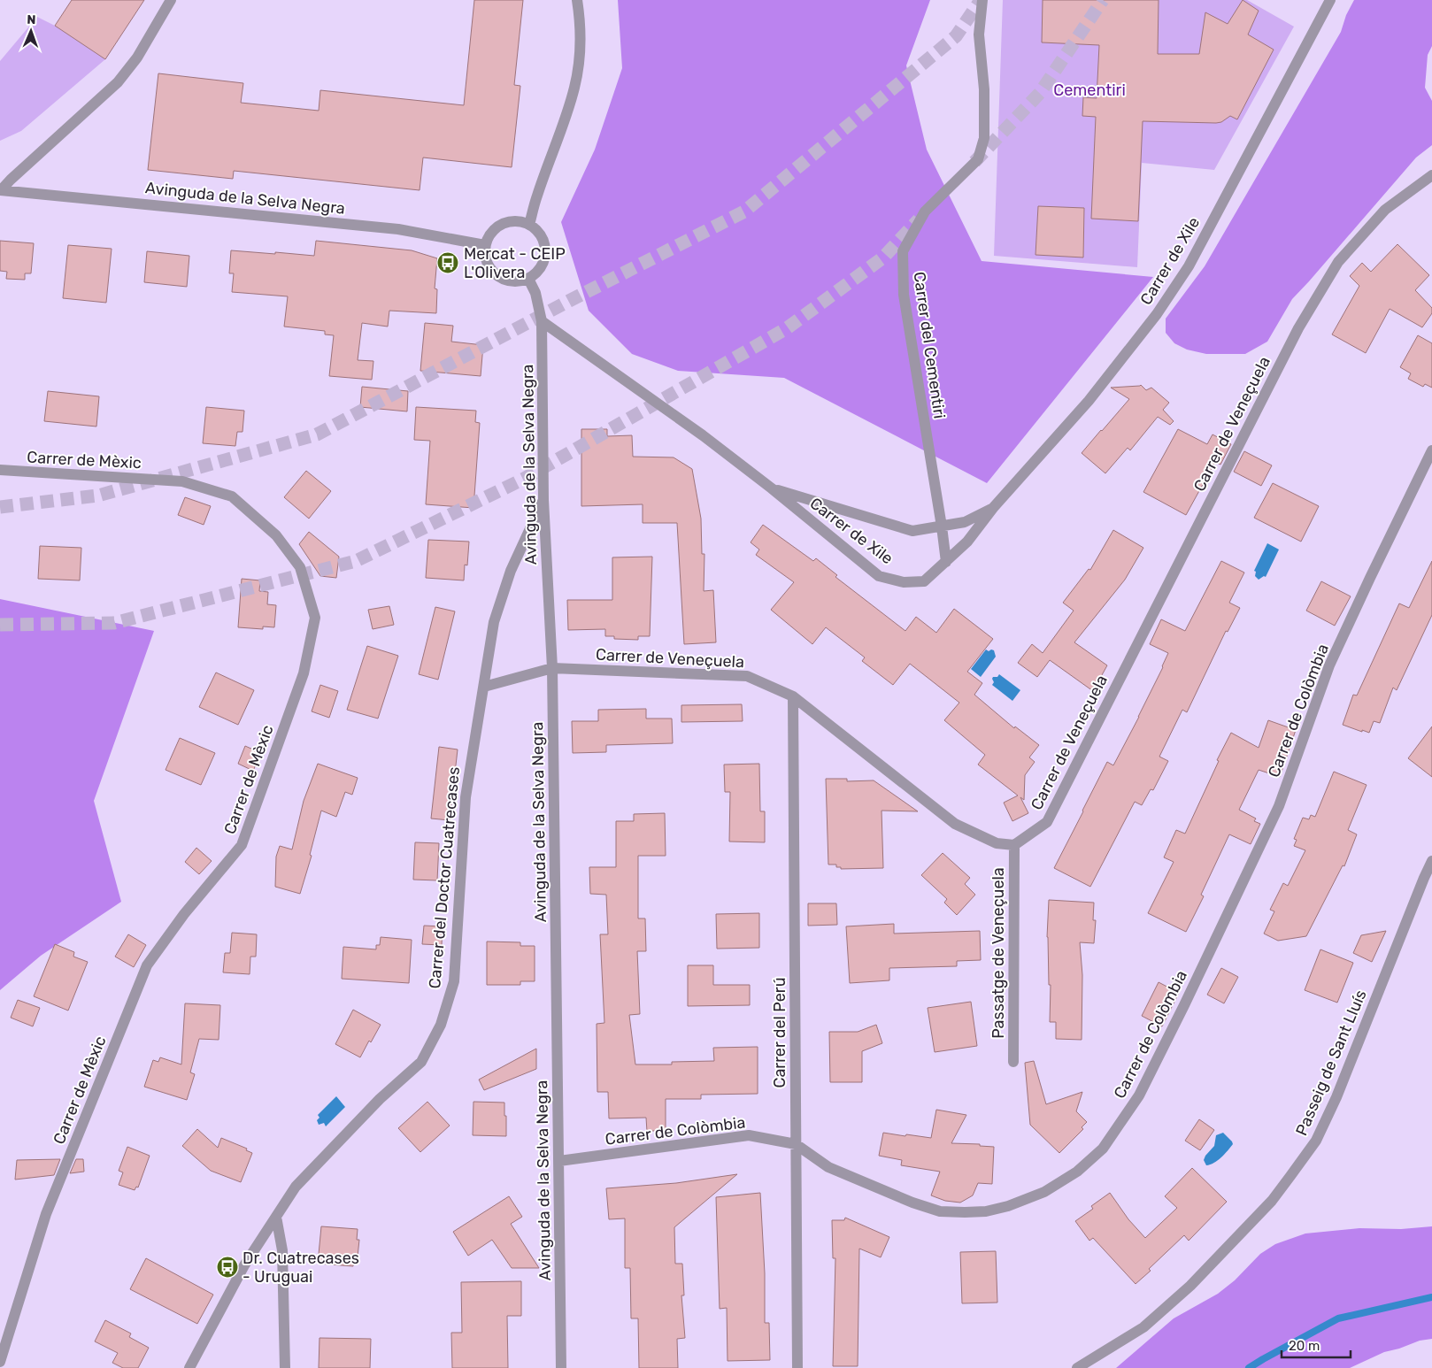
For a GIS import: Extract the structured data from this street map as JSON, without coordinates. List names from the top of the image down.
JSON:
{
  "streets": {
    "street": [
      "Avinguda de la Selva Negra",
      "Carrer de Xile",
      "Carrer del Cementiri",
      "Carrer de Veneçuela",
      "Carrer de Mèxic",
      "Carrer de Colòmbia",
      "Carrer del Doctor Cuatrecases",
      "Passatge de Veneçuela",
      "Carrer del Perú",
      "Passeig de Sant Lluís"
    ]
  },
  "crossings": [
    ["Avinguda de la Selva Negra", "Carrer de Xile"],
    ["Avinguda de la Selva Negra", "Carrer de Veneçuela"],
    ["Avinguda de la Selva Negra", "Carrer de Colòmbia"],
    ["Avinguda de la Selva Negra", "Carrer del Doctor Cuatrecases"],
    ["Carrer de Xile", "Carrer del Cementiri"],
    ["Carrer de Veneçuela", "Carrer del Doctor Cuatrecases"],
    ["Carrer de Veneçuela", "Passatge de Veneçuela"],
    ["Carrer de Veneçuela", "Carrer del Perú"],
    ["Carrer de Colòmbia", "Carrer del Perú"]
  ],
  "parks": ["Cementiri"],
  "places": {
    "bus stop": ["Mercat - CEIP L'Olivera", "Dr. Cuatrecases - Uruguai"]
  },
  "scale_bar": "20 m",
  "north": "top"
}
